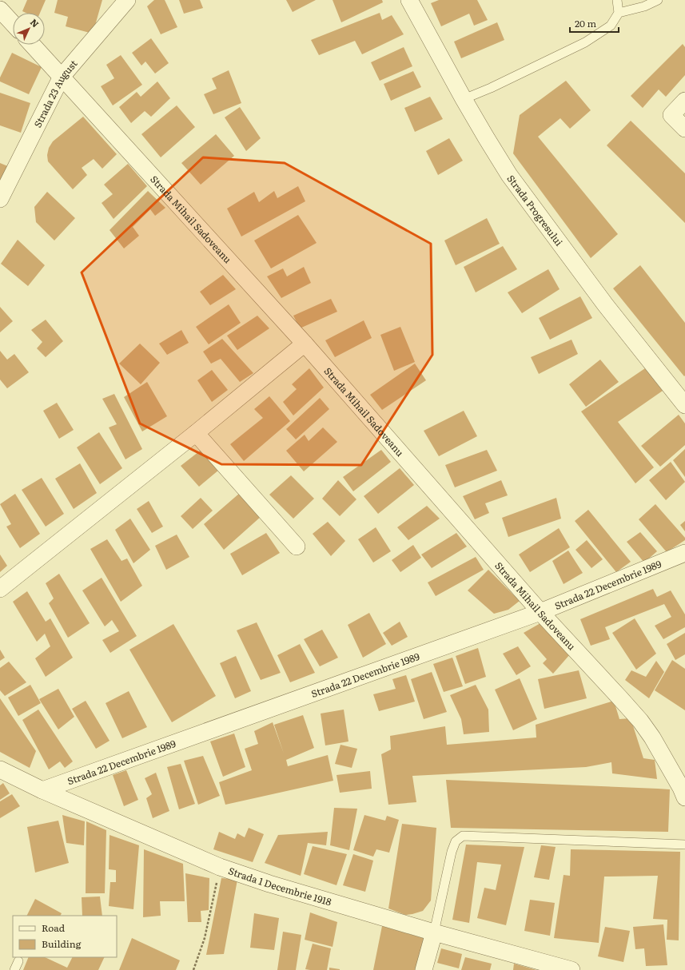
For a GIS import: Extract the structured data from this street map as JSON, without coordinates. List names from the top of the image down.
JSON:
{
  "streets": {
    "street": [
      "Strada 23 August",
      "Strada Progresului",
      "Strada Mihail Sadoveanu",
      "Strada 22 Decembrie 1989",
      "Strada 1 Decembrie 1918"
    ]
  },
  "crossings": [
    ["Strada 23 August", "Strada Mihail Sadoveanu"],
    ["Strada Mihail Sadoveanu", "Strada 22 Decembrie 1989"],
    ["Strada 22 Decembrie 1989", "Strada 1 Decembrie 1918"]
  ],
  "legend": ["Road", "Building"],
  "scale_bar": "20 m",
  "north": "top right"
}
